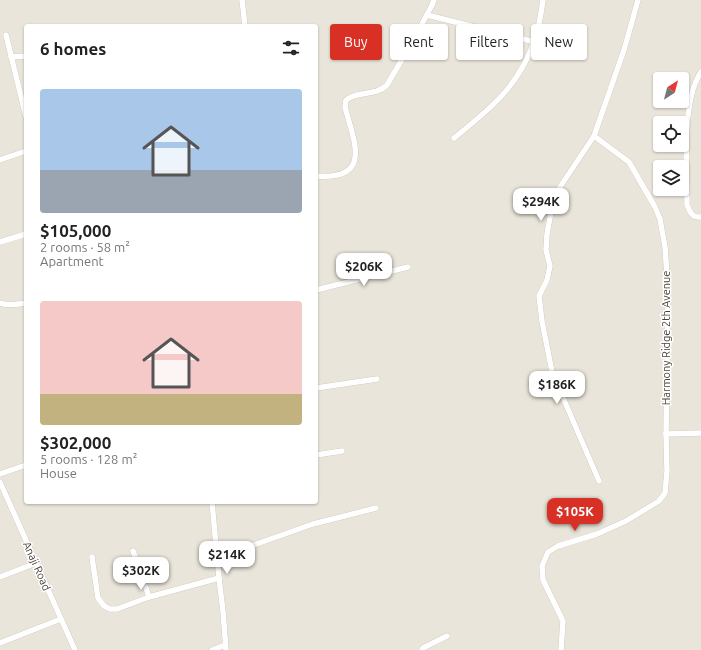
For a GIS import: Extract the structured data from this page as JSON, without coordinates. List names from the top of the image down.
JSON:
{
  "streets": {
    "street": ["Harmony Ridge 2th Avenue", "Anaji Road"]
  },
  "north": "top right",
  "page": {
    "chip": [
      "Buy",
      "Rent",
      "Filters",
      "New"
    ],
    "heading": "6 homes",
    "list": [
      {
        "name": "$105,000",
        "note": "2 rooms · 58 m² · Apartment"
      },
      {
        "name": "$302,000",
        "note": "5 rooms · 128 m² · House"
      }
    ],
    "price": [
      "$294K",
      "$206K",
      "$186K",
      "$105K",
      "$214K",
      "$302K"
    ]
  }
}
